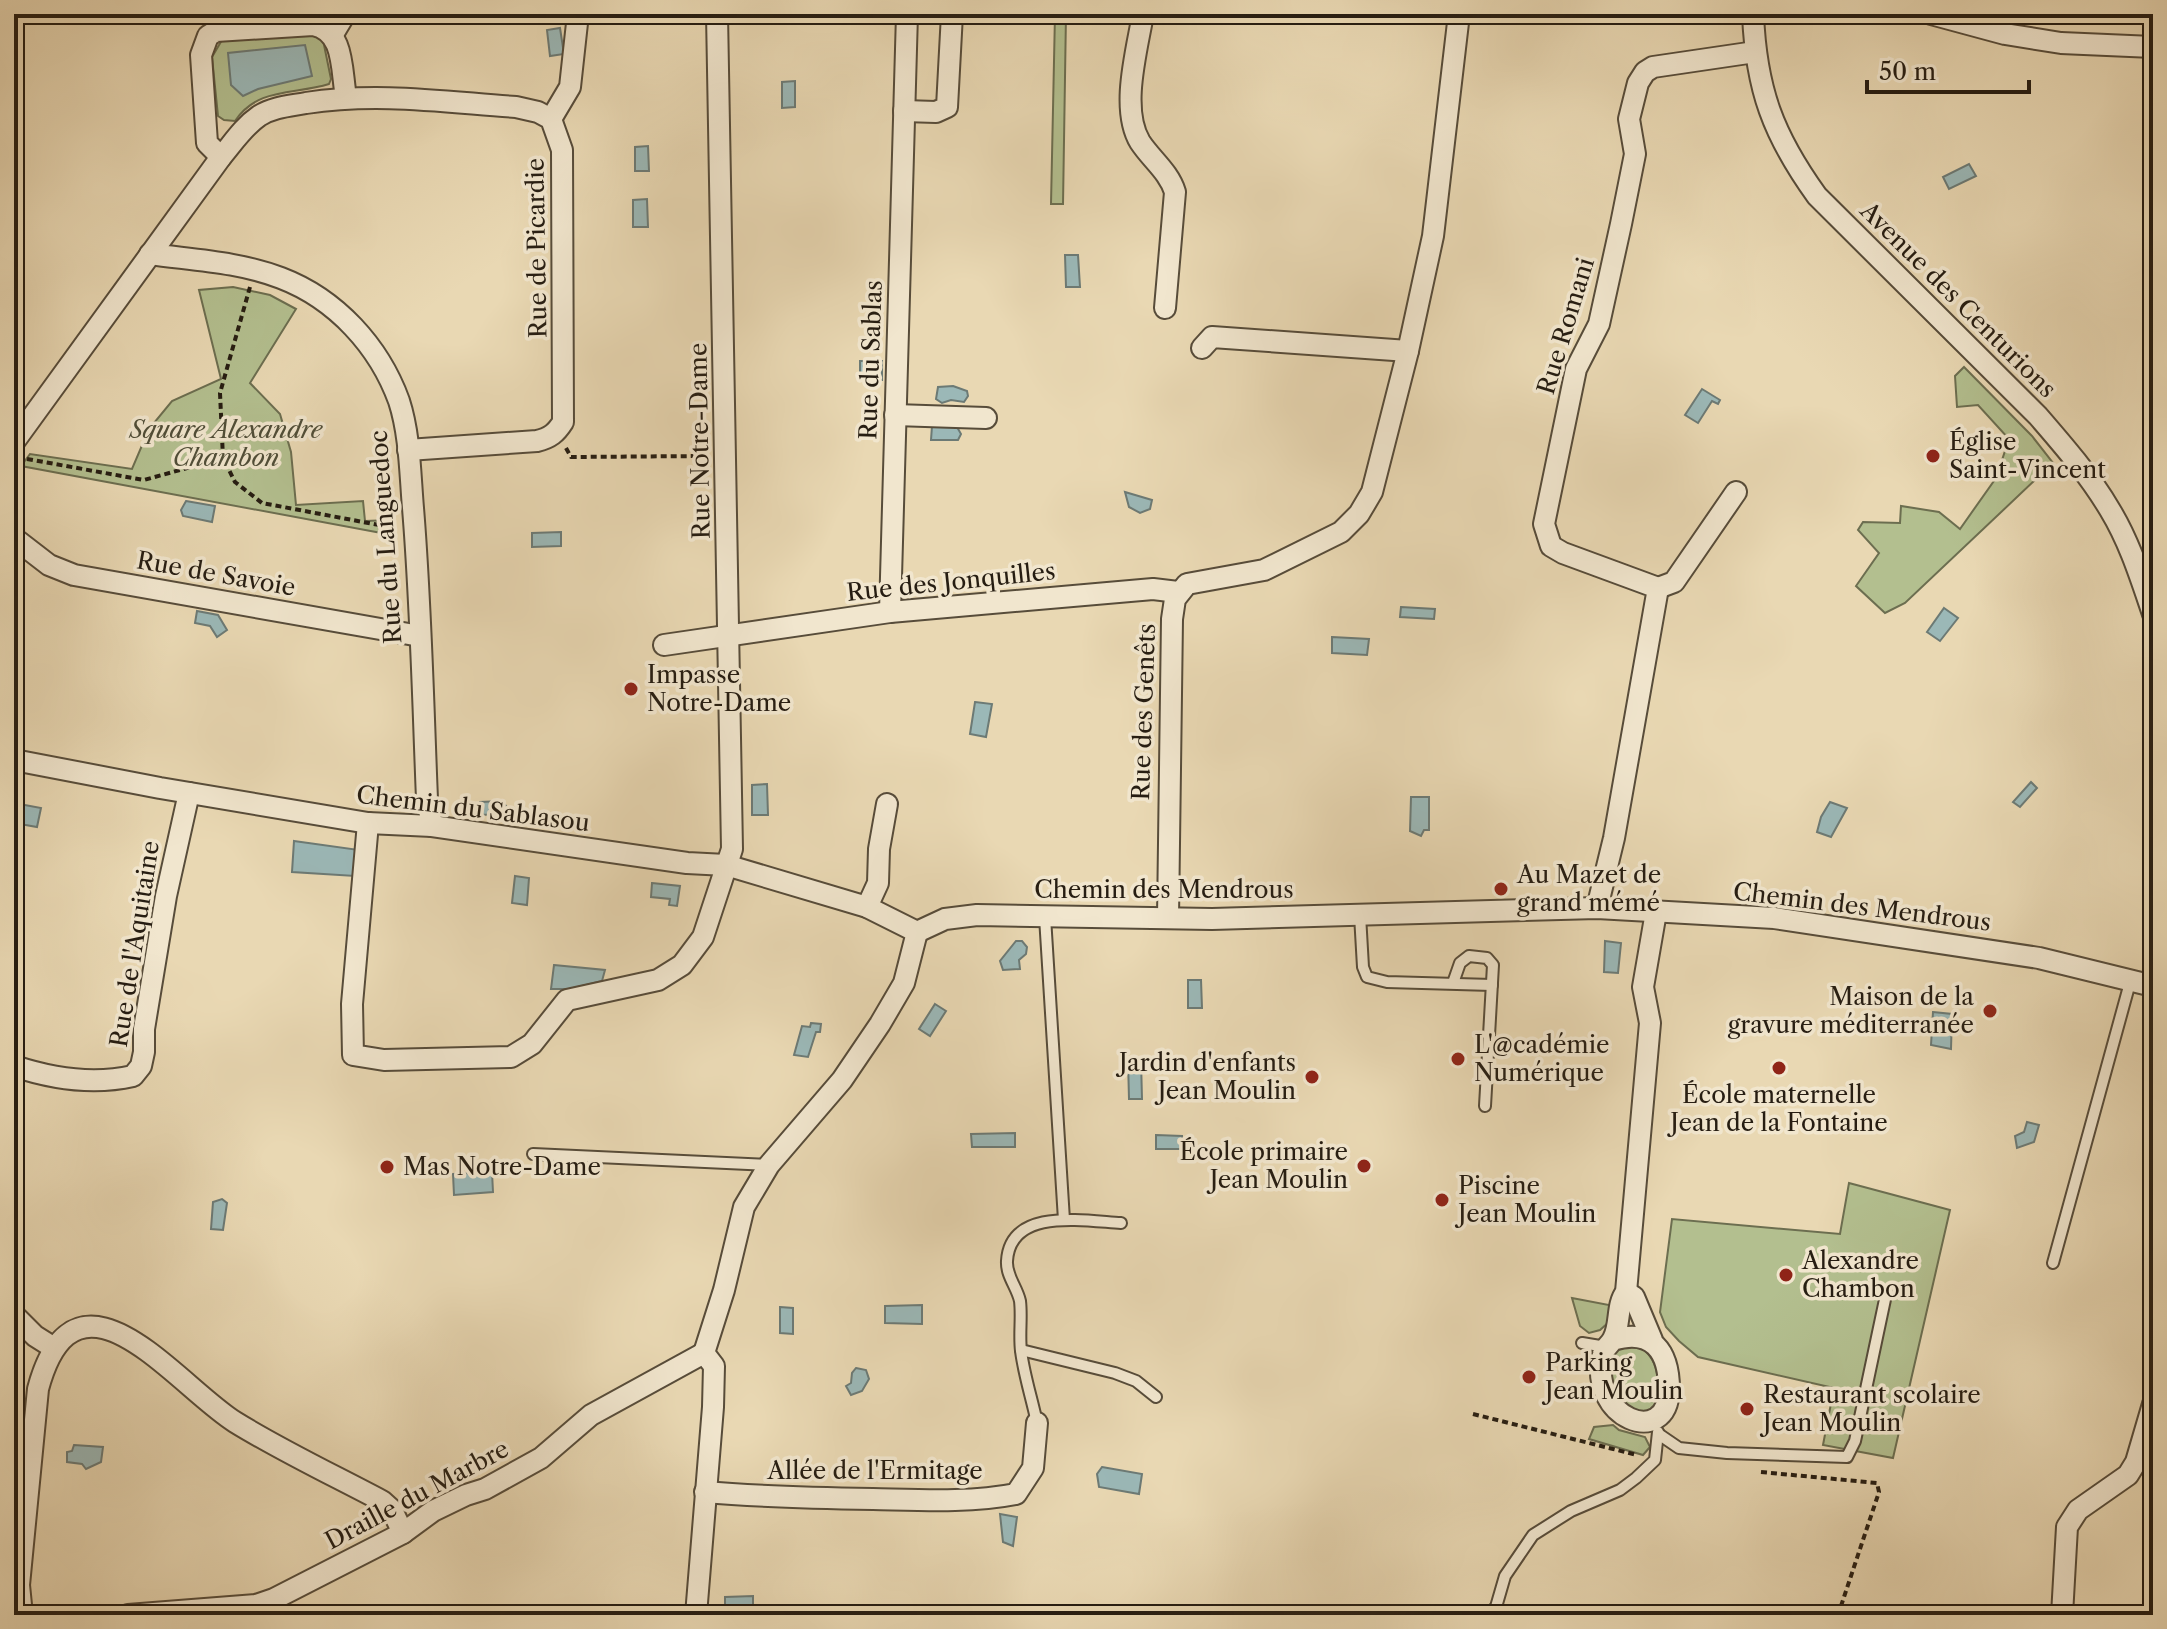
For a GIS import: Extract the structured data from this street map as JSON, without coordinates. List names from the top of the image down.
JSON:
{
  "streets": {
    "street": [
      "Rue de Picardie",
      "Avenue des Centurions",
      "Rue Romani",
      "Rue du Sablas",
      "Rue Notre-Dame",
      "Rue du Languedoc",
      "Rue de Savoie",
      "Rue des Jonquilles",
      "Rue des Genêts",
      "Chemin du Sablasou",
      "Chemin des Mendrous",
      "Rue de l'Aquitaine",
      "Allée de l'Ermitage",
      "Draille du Marbre"
    ]
  },
  "crossings": [
    ["Avenue des Centurions", "Rue Romani"],
    ["Rue du Sablas", "Rue des Jonquilles"],
    ["Rue Notre-Dame", "Rue des Jonquilles"],
    ["Rue Notre-Dame", "Chemin du Sablasou"],
    ["Rue du Languedoc", "Rue de Savoie"],
    ["Rue du Languedoc", "Chemin du Sablasou"],
    ["Rue des Jonquilles", "Rue des Genêts"],
    ["Rue des Genêts", "Chemin des Mendrous"],
    ["Chemin du Sablasou", "Chemin des Mendrous"],
    ["Chemin du Sablasou", "Rue de l'Aquitaine"]
  ],
  "parks": ["Square Alexandre Chambon"],
  "places": [
    "Église Saint-Vincent",
    "Impasse Notre-Dame",
    "Au Mazet de grand mémé",
    "Maison de la gravure méditerranée",
    "L'@cadémie Numérique",
    "École maternelle Jean de la Fontaine",
    "Jardin d'enfants Jean Moulin",
    "École primaire Jean Moulin",
    "Mas Notre-Dame",
    "Piscine Jean Moulin",
    "Alexandre Chambon",
    "Parking Jean Moulin",
    "Restaurant scolaire Jean Moulin"
  ],
  "scale_bar": "50 m"
}
